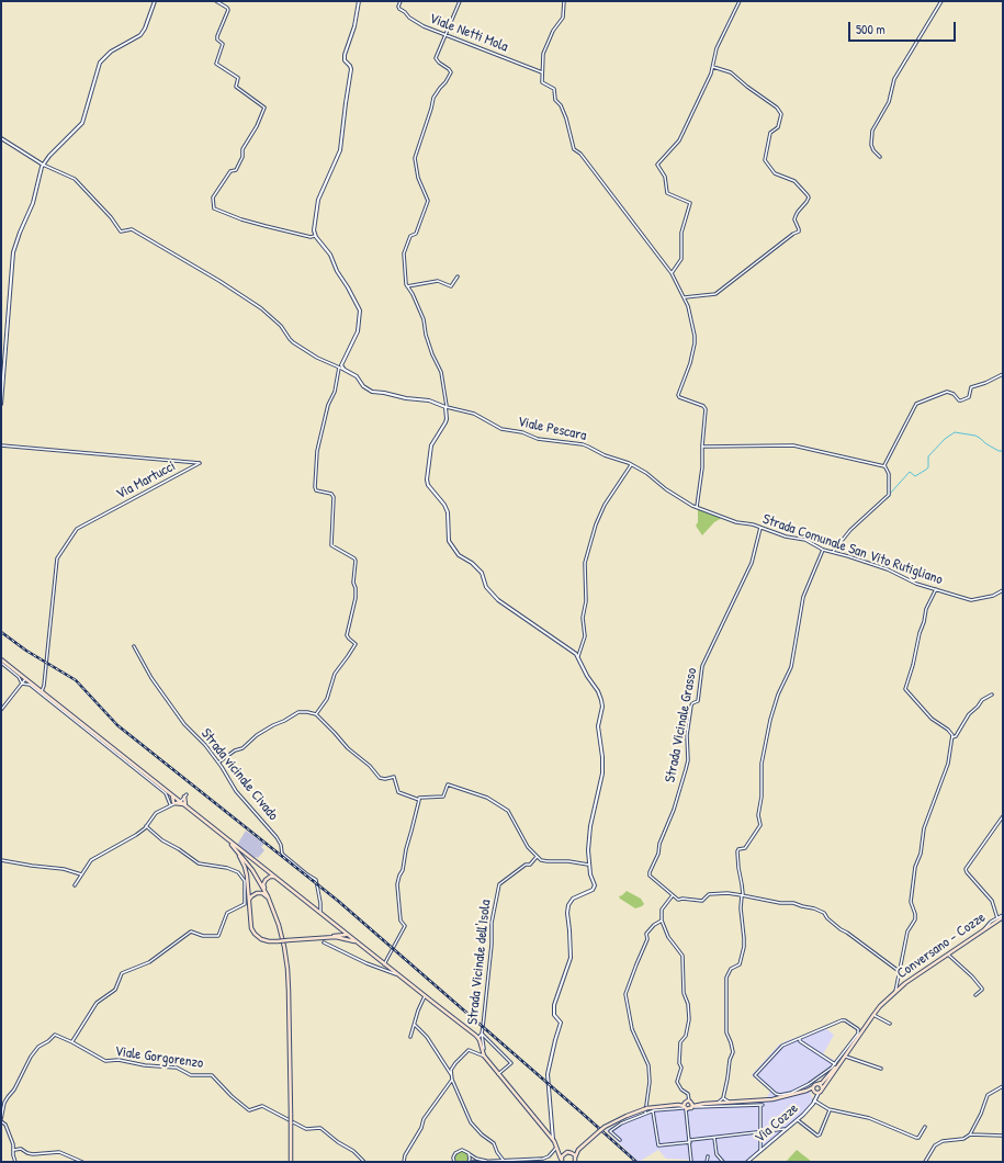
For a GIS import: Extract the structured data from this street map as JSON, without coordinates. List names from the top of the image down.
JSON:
{
  "streets": {
    "main road": ["Conversano - Cozze"],
    "street": [
      "Viale Netti Mola",
      "Viale Pescara",
      "Via Martucci",
      "Strada Comunale San Vito Rutigliano",
      "Strada Vicinale Grasso",
      "Strada vicinale Civado",
      "Strada Vicinale dell'Isola",
      "Viale Gorgorenzo",
      "Via Cozze"
    ]
  },
  "crossings": [
    ["Viale Pescara", "Strada Comunale San Vito Rutigliano"],
    ["Strada Comunale San Vito Rutigliano", "Strada Vicinale Grasso"]
  ],
  "scale_bar": "500 m"
}
